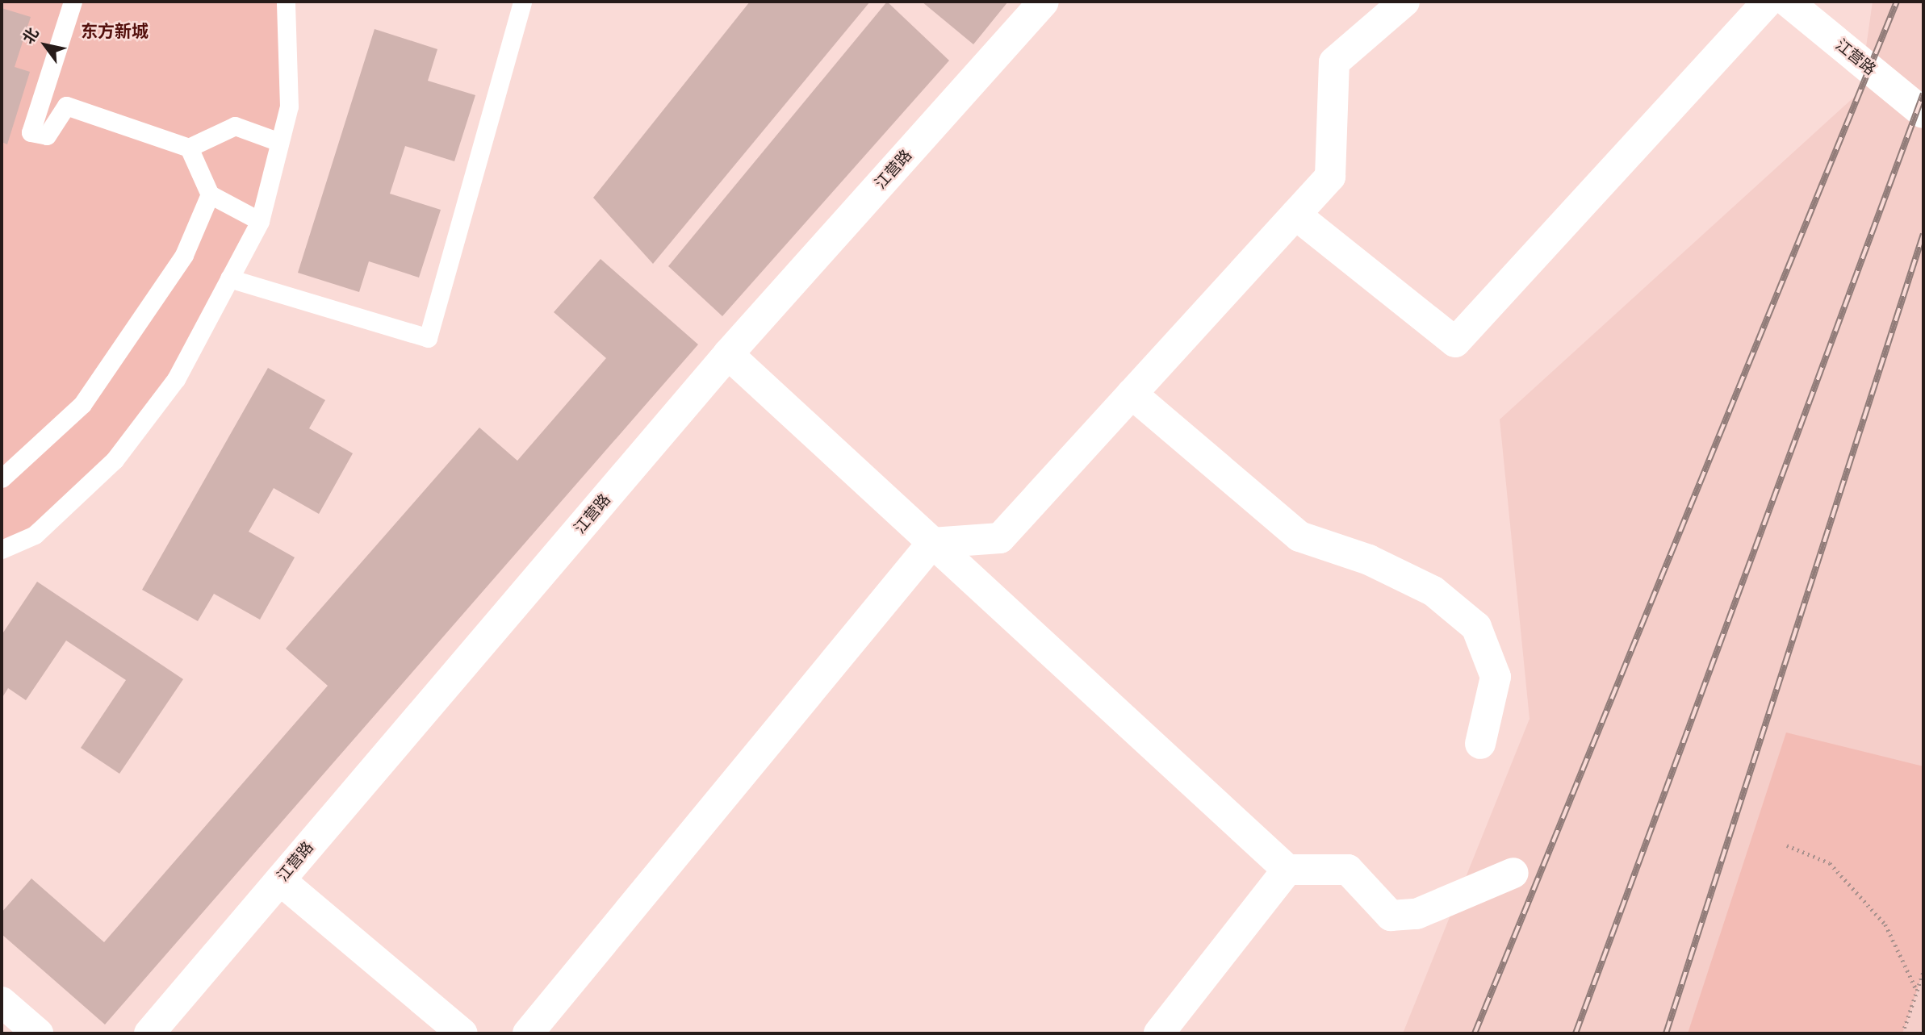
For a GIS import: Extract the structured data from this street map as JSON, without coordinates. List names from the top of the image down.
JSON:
{
  "streets": {
    "street": ["江营路"]
  },
  "districts": ["东方新城"],
  "north": "top left"
}
